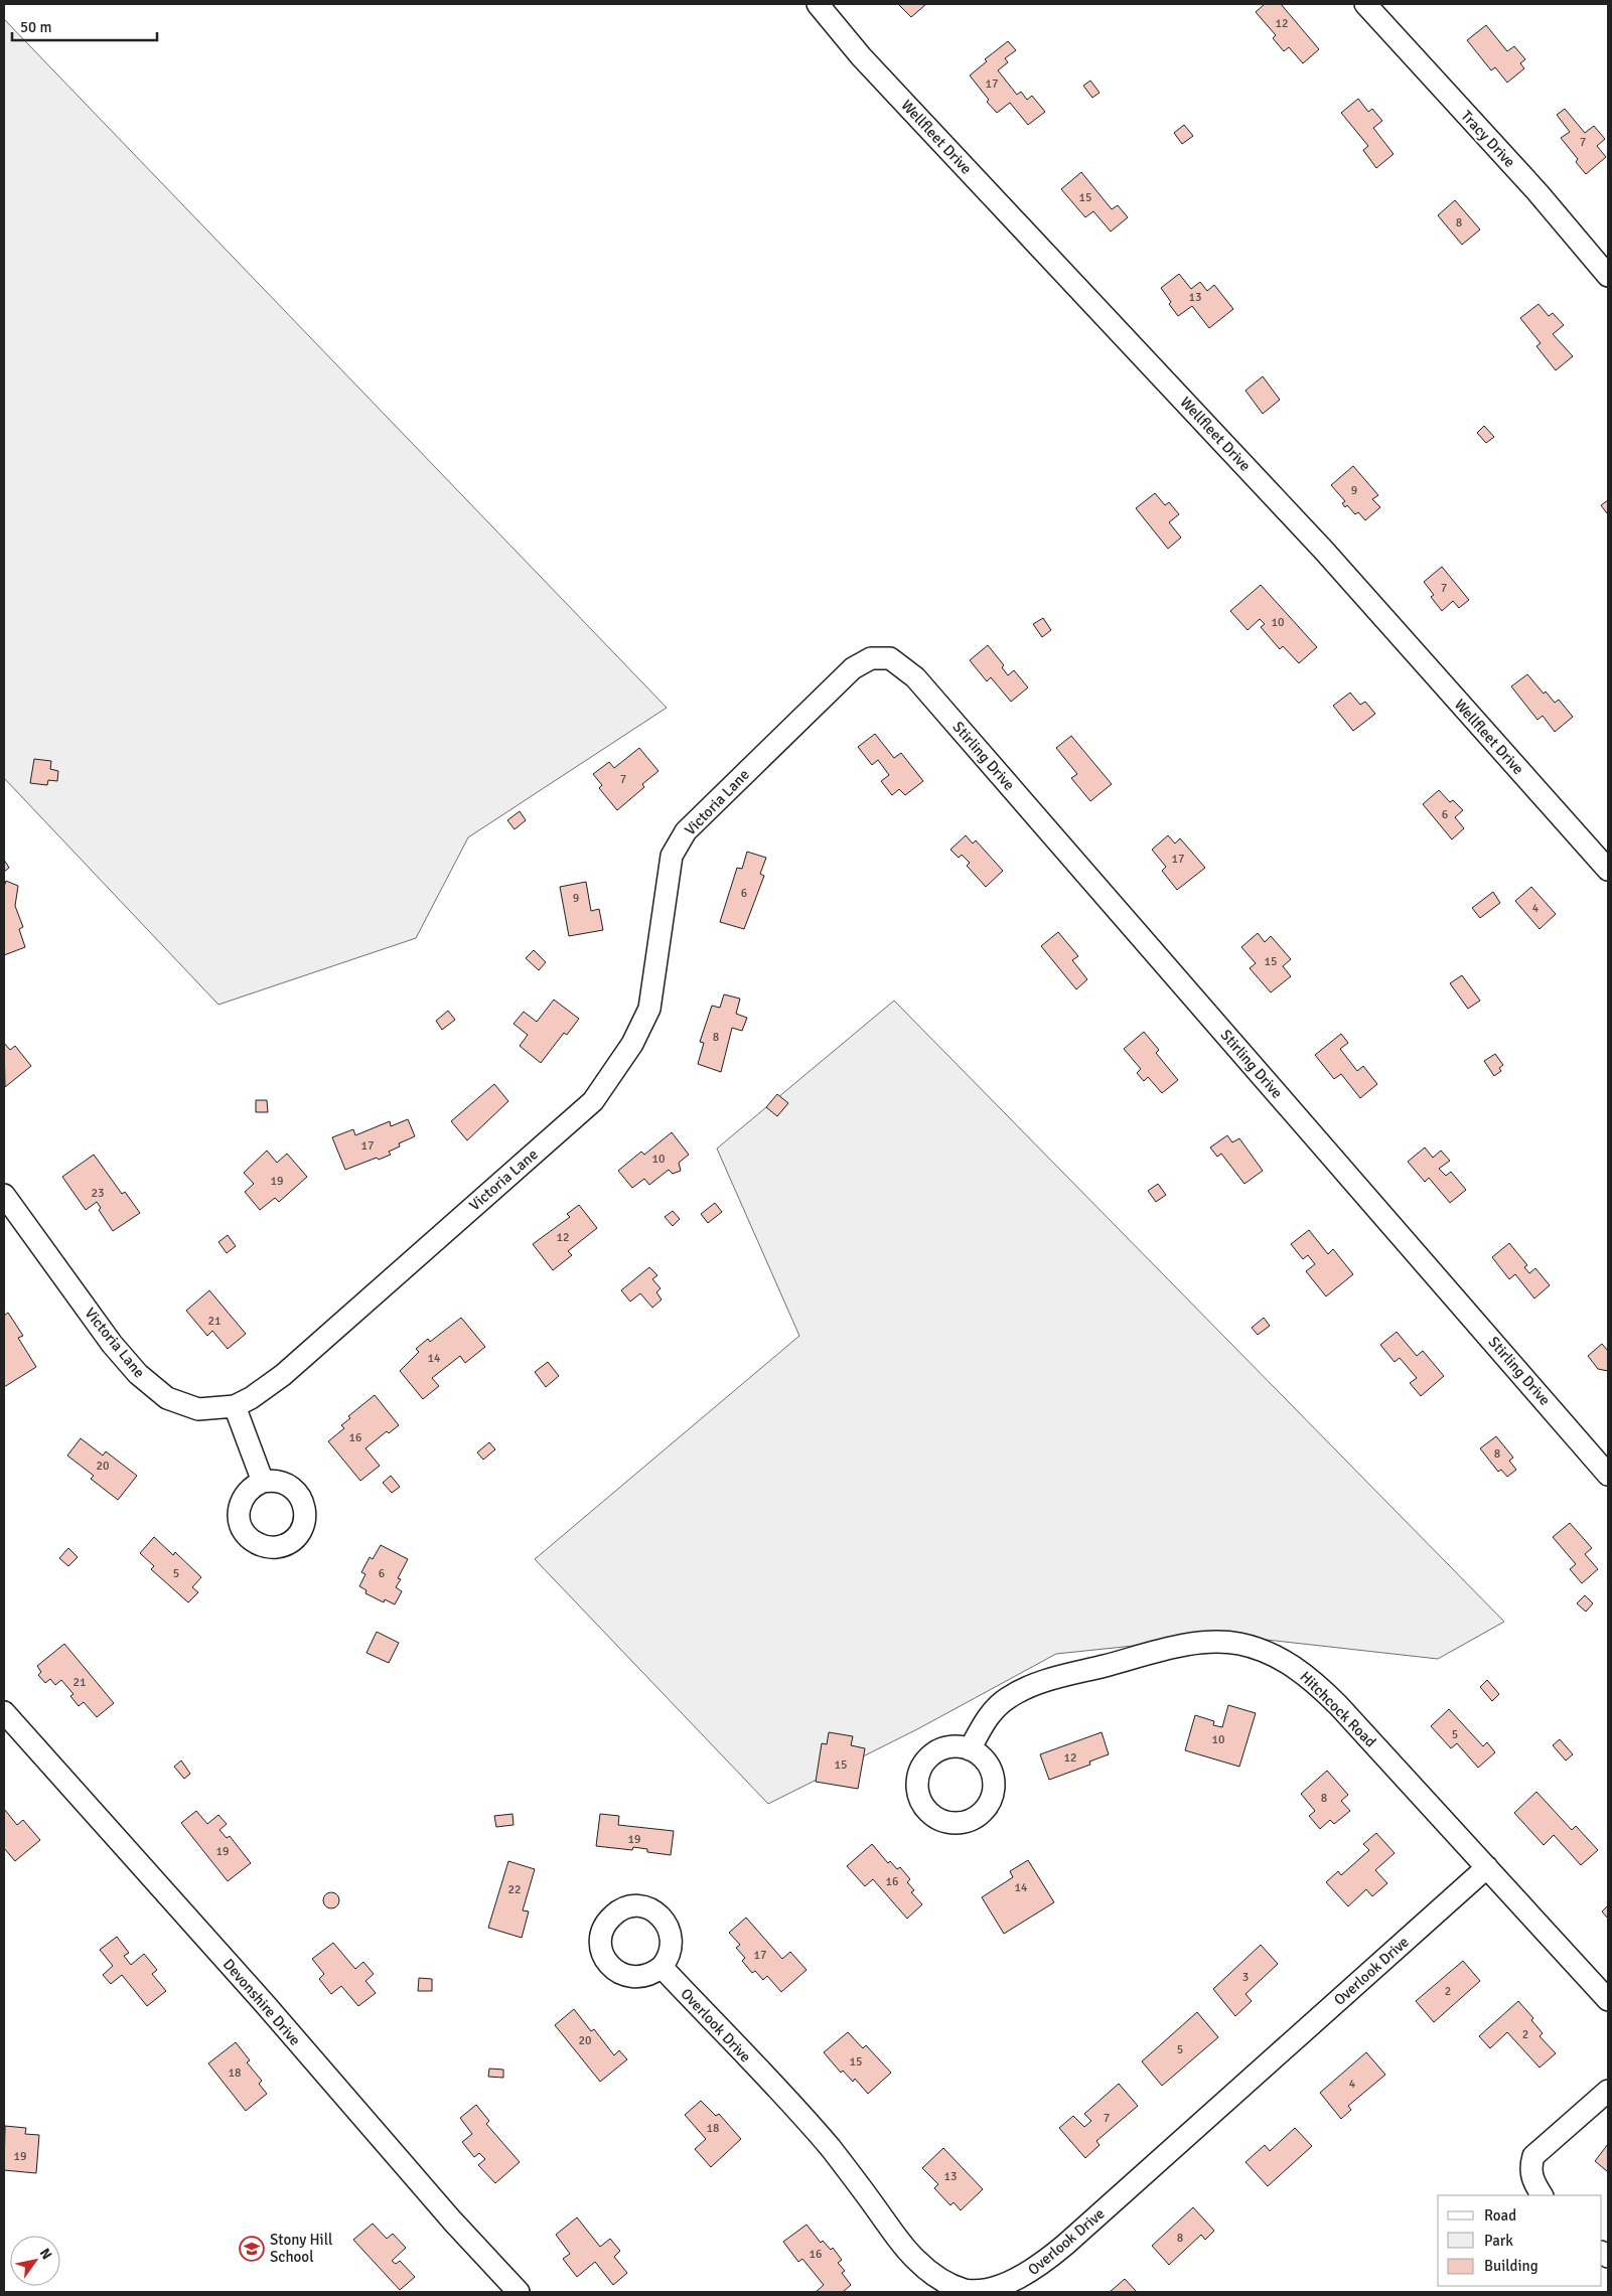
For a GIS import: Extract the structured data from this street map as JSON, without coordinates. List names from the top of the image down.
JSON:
{
  "streets": {
    "street": [
      "Wellfleet Drive",
      "Tracy Drive",
      "Stirling Drive",
      "Victoria Lane",
      "Hitchcock Road",
      "Overlook Drive",
      "Devonshire Drive"
    ]
  },
  "crossings": [
    ["Stirling Drive", "Victoria Lane"],
    ["Hitchcock Road", "Overlook Drive"]
  ],
  "places": {
    "school or university": ["Stony Hill School"]
  },
  "house_numbers": [
    "12",
    "17",
    "7",
    "15",
    "8",
    "13",
    "9",
    "7",
    "10",
    "7",
    "6",
    "17",
    "6",
    "9",
    "4",
    "15",
    "8",
    "17",
    "10",
    "19",
    "23",
    "12",
    "21",
    "14",
    "16",
    "8",
    "20",
    "5",
    "6",
    "21",
    "5",
    "10",
    "12",
    "15",
    "8",
    "19",
    "19",
    "16",
    "14",
    "22",
    "17",
    "3",
    "2",
    "2",
    "20",
    "5",
    "15",
    "18",
    "4",
    "7",
    "18",
    "19",
    "13",
    "8",
    "16"
  ],
  "legend": ["Road", "Park", "Building"],
  "scale_bar": "50 m",
  "north": "top right"
}
